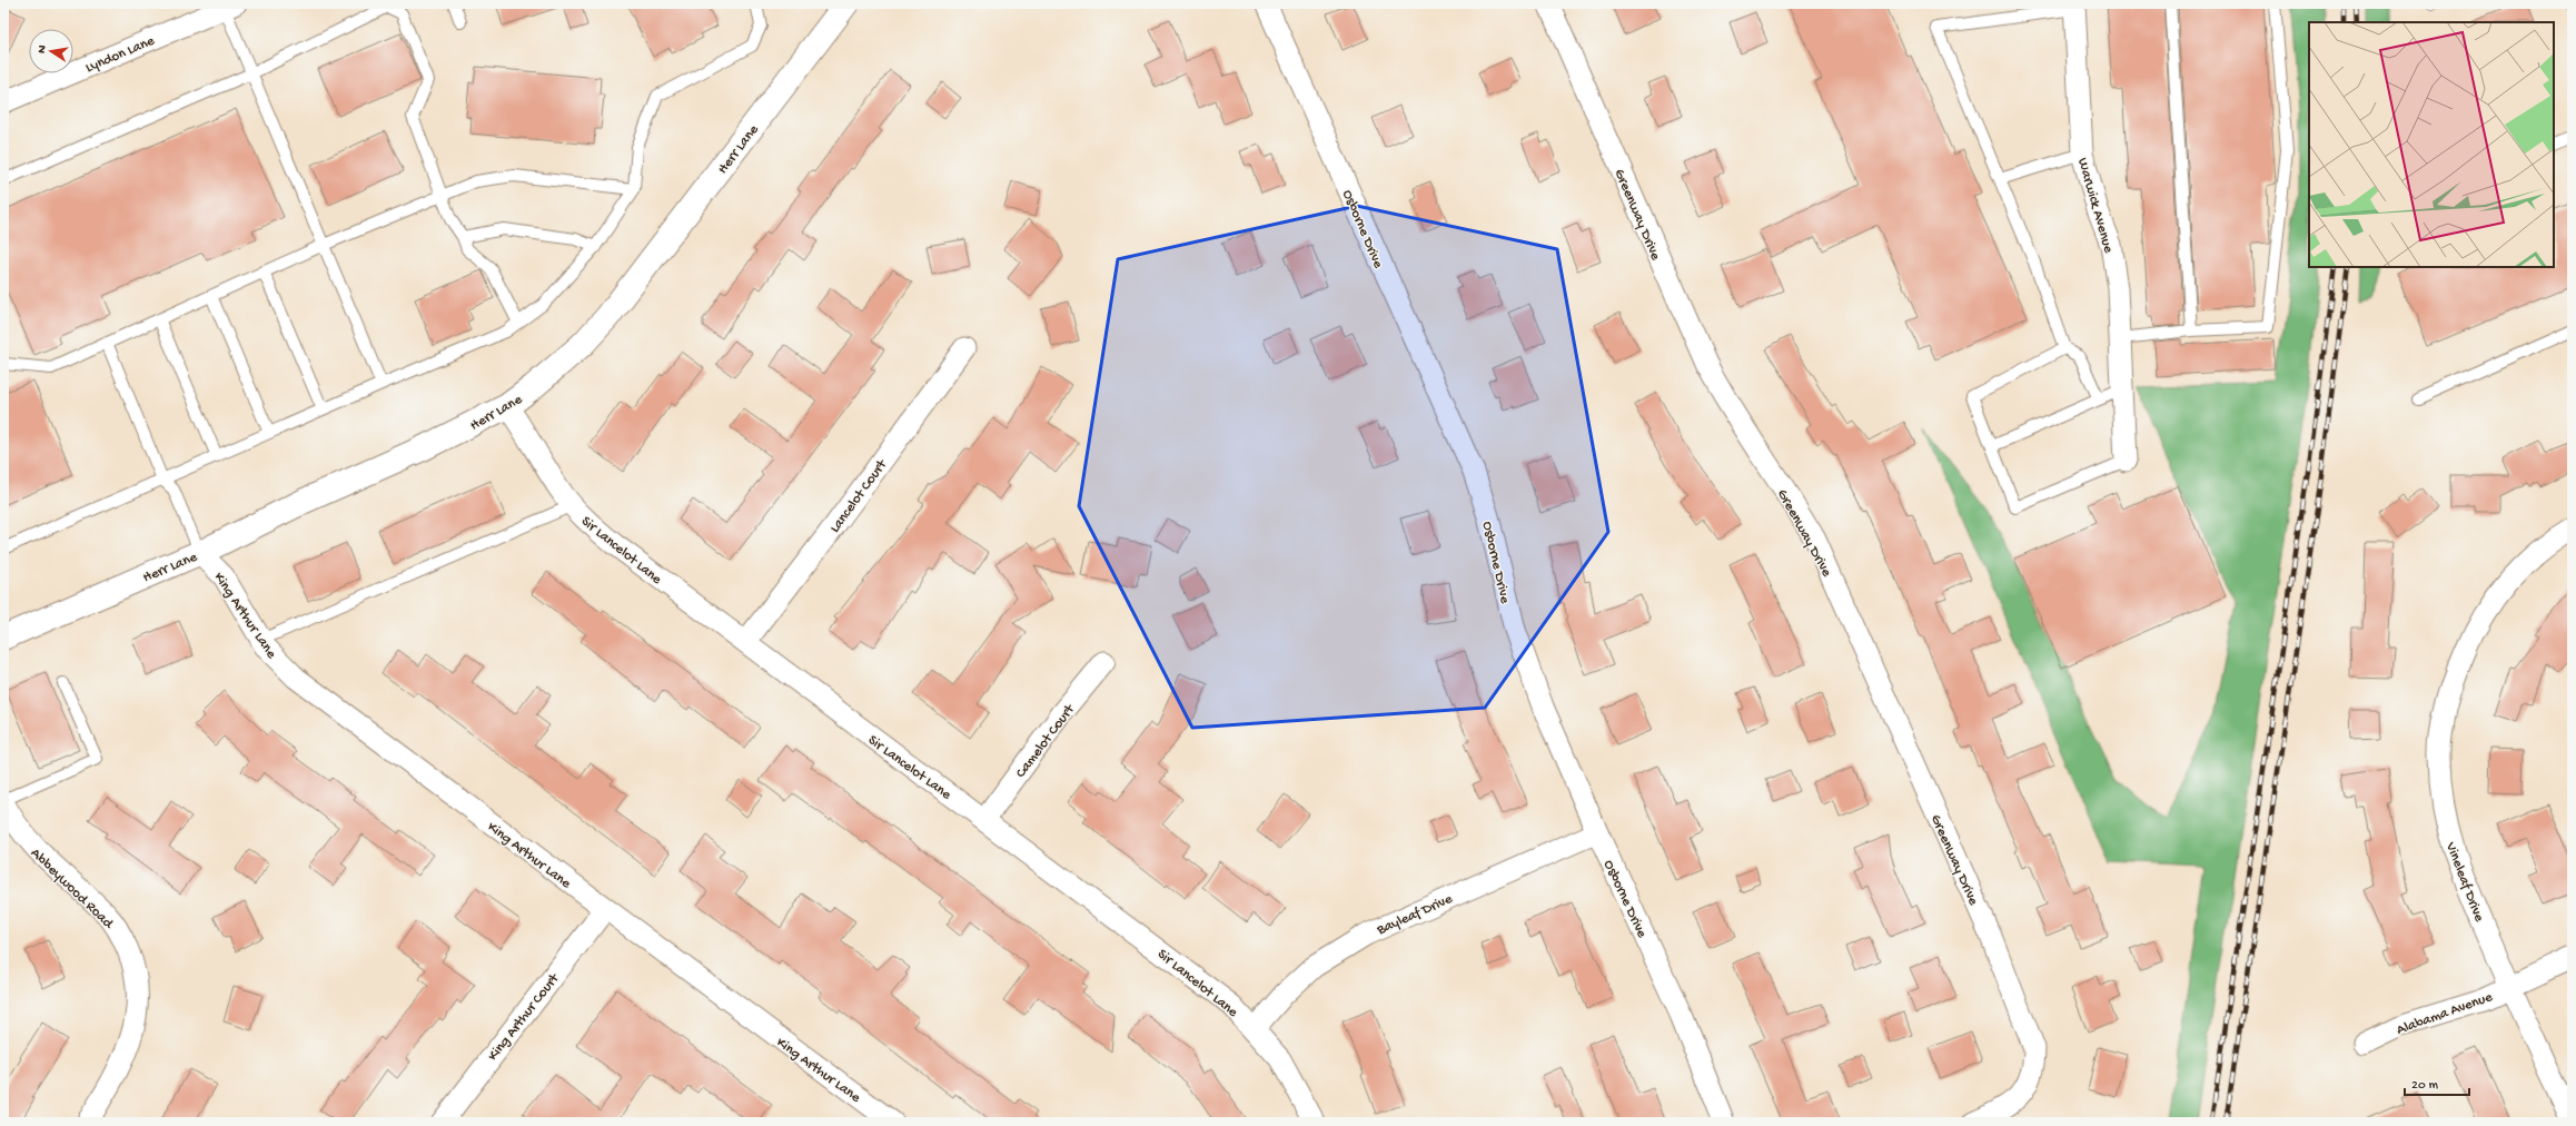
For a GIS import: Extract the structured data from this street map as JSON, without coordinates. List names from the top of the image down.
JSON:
{
  "streets": {
    "main road": ["Herr Lane"],
    "street": [
      "Lyndon Lane",
      "Warwick Avenue",
      "Greenway Drive",
      "Osborne Drive",
      "Lancelot Court",
      "Sir Lancelot Lane",
      "King Arthur Lane",
      "Camelot Court",
      "Vineleaf Drive",
      "Abbeywood Road",
      "Bayleaf Drive",
      "Alabama Avenue",
      "King Arthur Court"
    ]
  },
  "crossings": [
    ["Herr Lane", "Sir Lancelot Lane"],
    ["Herr Lane", "King Arthur Lane"],
    ["Osborne Drive", "Bayleaf Drive"],
    ["Lancelot Court", "Sir Lancelot Lane"],
    ["Sir Lancelot Lane", "Camelot Court"],
    ["Sir Lancelot Lane", "Bayleaf Drive"],
    ["King Arthur Lane", "King Arthur Court"],
    ["Vineleaf Drive", "Alabama Avenue"]
  ],
  "scale_bar": "20 m",
  "north": "left"
}
